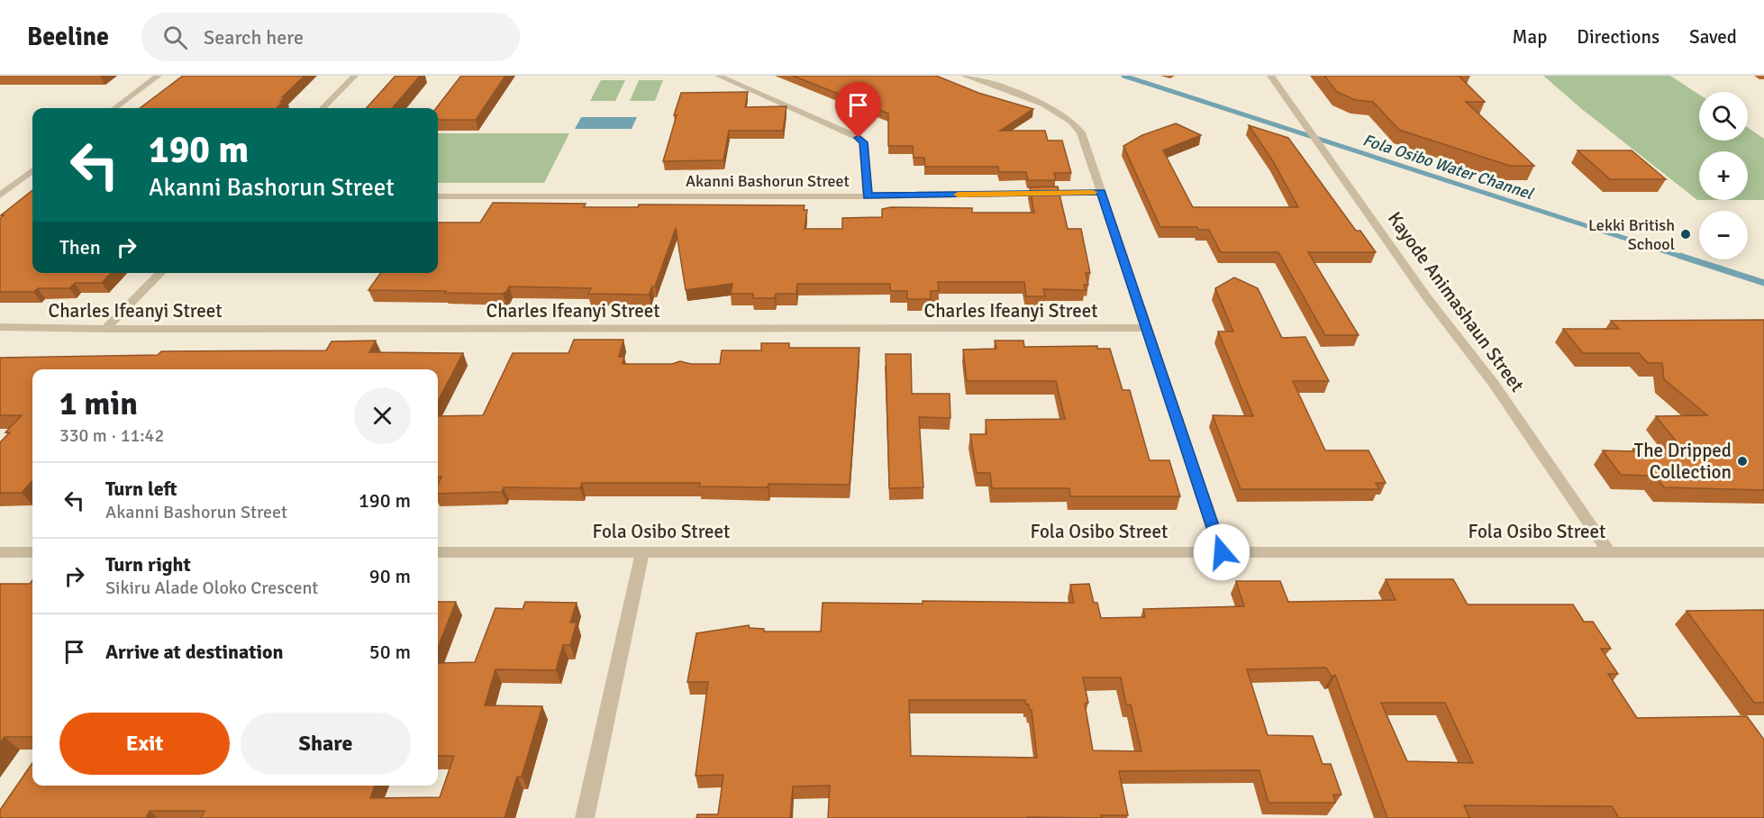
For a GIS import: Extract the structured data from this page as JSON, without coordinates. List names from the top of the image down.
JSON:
{
  "streets": {
    "street": [
      "Akanni Bashorun Street",
      "Kayode Animashaun Street",
      "Charles Ifeanyi Street",
      "Fola Osibo Street"
    ]
  },
  "crossings": [
    ["Kayode Animashaun Street", "Fola Osibo Street"]
  ],
  "water": ["Fola Osibo Water Channel"],
  "places": ["Lekki British School", "The Dripped Collection"],
  "page": {
    "header": "Beeline",
    "search": "Search here",
    "nav": ["Map", "Directions", "Saved"],
    "map_buttons": ["+", "−"],
    "turn": ["190 m", "Akanni Bashorun Street"],
    "then": "Then",
    "heading": ["1 min", "330 m · 11:42"],
    "list": [
      {
        "name": "Turn left",
        "note": "Akanni Bashorun Street",
        "value": "190 m"
      },
      {
        "name": "Turn right",
        "note": "Sikiru Alade Oloko Crescent",
        "value": "90 m"
      },
      {
        "name": "Arrive at destination",
        "value": "50 m"
      }
    ],
    "buttons": ["Exit", "Share"]
  }
}
